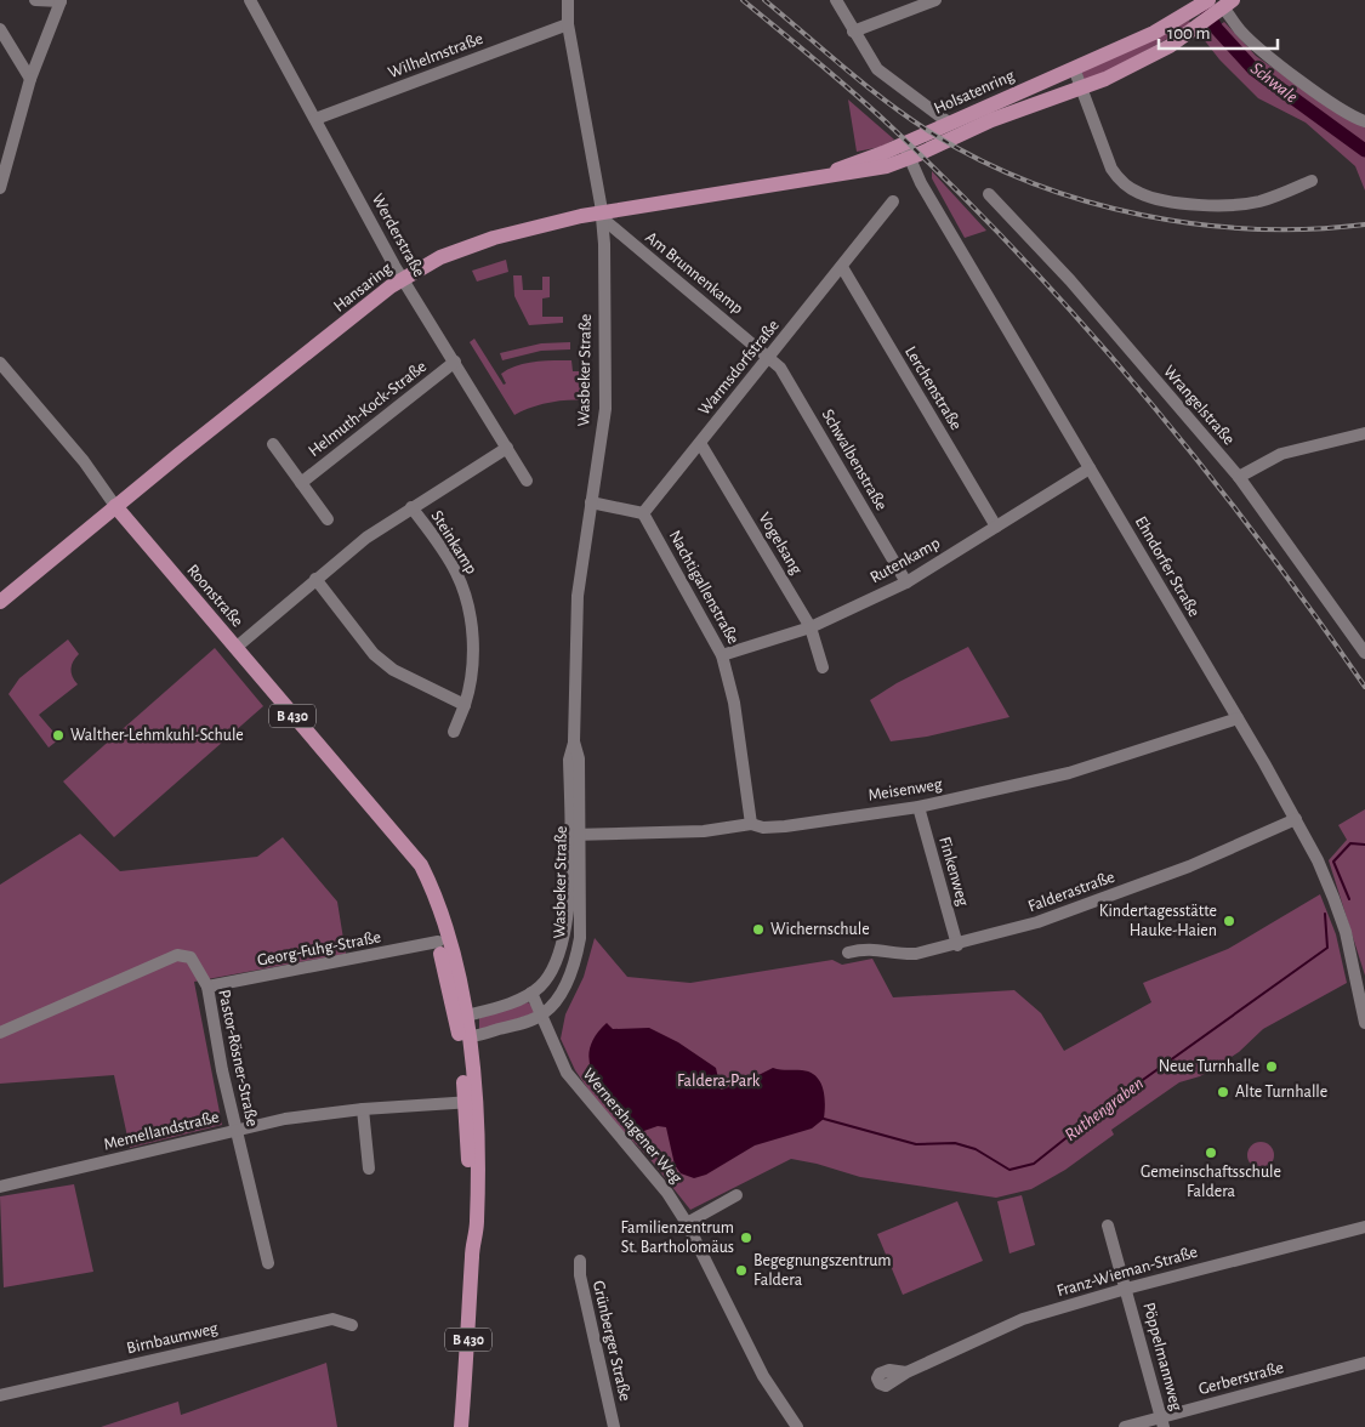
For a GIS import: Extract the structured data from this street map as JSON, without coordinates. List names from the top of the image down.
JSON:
{
  "streets": {
    "main road": [
      "Holsatenring",
      "Hansaring",
      "Roonstraße",
      "B 430"
    ],
    "street": [
      "Wilhelmstraße",
      "Werderstraße",
      "Am Brunnenkamp",
      "Warmsdorfstraße",
      "Wasbeker Straße",
      "Lerchenstraße",
      "Wrangelstraße",
      "Helmuth-Kock-Straße",
      "Schwalbenstraße",
      "Steinkamp",
      "Vogelsang",
      "Rutenkamp",
      "Ehndorfer Straße",
      "Nachtigallenstraße",
      "Meisenweg",
      "Finkenweg",
      "Falderastraße",
      "Georg-Fuhg-Straße",
      "Pastor-Rösner-Straße",
      "Wernershagener Weg",
      "Memellandstraße",
      "Franz-Wieman-Straße",
      "Birnbaumweg",
      "Grünberger Straße",
      "Pöppelmannweg",
      "Gerberstraße"
    ]
  },
  "crossings": [
    ["Wilhelmstraße", "Werderstraße"],
    ["Wilhelmstraße", "Wasbeker Straße"],
    ["Holsatenring", "Hansaring"],
    ["Holsatenring", "Ehndorfer Straße"],
    ["Werderstraße", "Hansaring"],
    ["Werderstraße", "Helmuth-Kock-Straße"],
    ["Werderstraße", "Steinkamp"],
    ["Am Brunnenkamp", "Hansaring"],
    ["Am Brunnenkamp", "Warmsdorfstraße"],
    ["Am Brunnenkamp", "Wasbeker Straße"],
    ["Am Brunnenkamp", "Schwalbenstraße"],
    ["Hansaring", "Wasbeker Straße"],
    ["Hansaring", "Ehndorfer Straße"],
    ["Hansaring", "Roonstraße"],
    ["Warmsdorfstraße", "Lerchenstraße"],
    ["Warmsdorfstraße", "Schwalbenstraße"],
    ["Warmsdorfstraße", "Vogelsang"],
    ["Warmsdorfstraße", "Nachtigallenstraße"],
    ["Wasbeker Straße", "Meisenweg"],
    ["Wasbeker Straße", "Wernershagener Weg"],
    ["Lerchenstraße", "Rutenkamp"],
    ["Schwalbenstraße", "Rutenkamp"],
    ["Steinkamp", "Roonstraße"],
    ["Vogelsang", "Rutenkamp"],
    ["Rutenkamp", "Ehndorfer Straße"],
    ["Rutenkamp", "Nachtigallenstraße"],
    ["Ehndorfer Straße", "Meisenweg"],
    ["Ehndorfer Straße", "Falderastraße"],
    ["Nachtigallenstraße", "Meisenweg"],
    ["Roonstraße", "B 430"],
    ["Roonstraße", "Georg-Fuhg-Straße"],
    ["B 430", "Memellandstraße"],
    ["Meisenweg", "Finkenweg"],
    ["Finkenweg", "Falderastraße"],
    ["Georg-Fuhg-Straße", "Pastor-Rösner-Straße"],
    ["Pastor-Rösner-Straße", "Memellandstraße"],
    ["Franz-Wieman-Straße", "Pöppelmannweg"],
    ["Pöppelmannweg", "Gerberstraße"]
  ],
  "water": ["Schwale", "Ruthengraben"],
  "parks": ["Faldera-Park"],
  "places": [
    "Walther-Lehmkuhl-Schule",
    "Kindertagesstätte Hauke-Haien",
    "Wichernschule",
    "Neue Turnhalle",
    "Alte Turnhalle",
    "Gemeinschaftsschule Faldera",
    "Familienzentrum St. Bartholomäus",
    "Begegnungszentrum Faldera"
  ],
  "scale_bar": "100 m"
}
